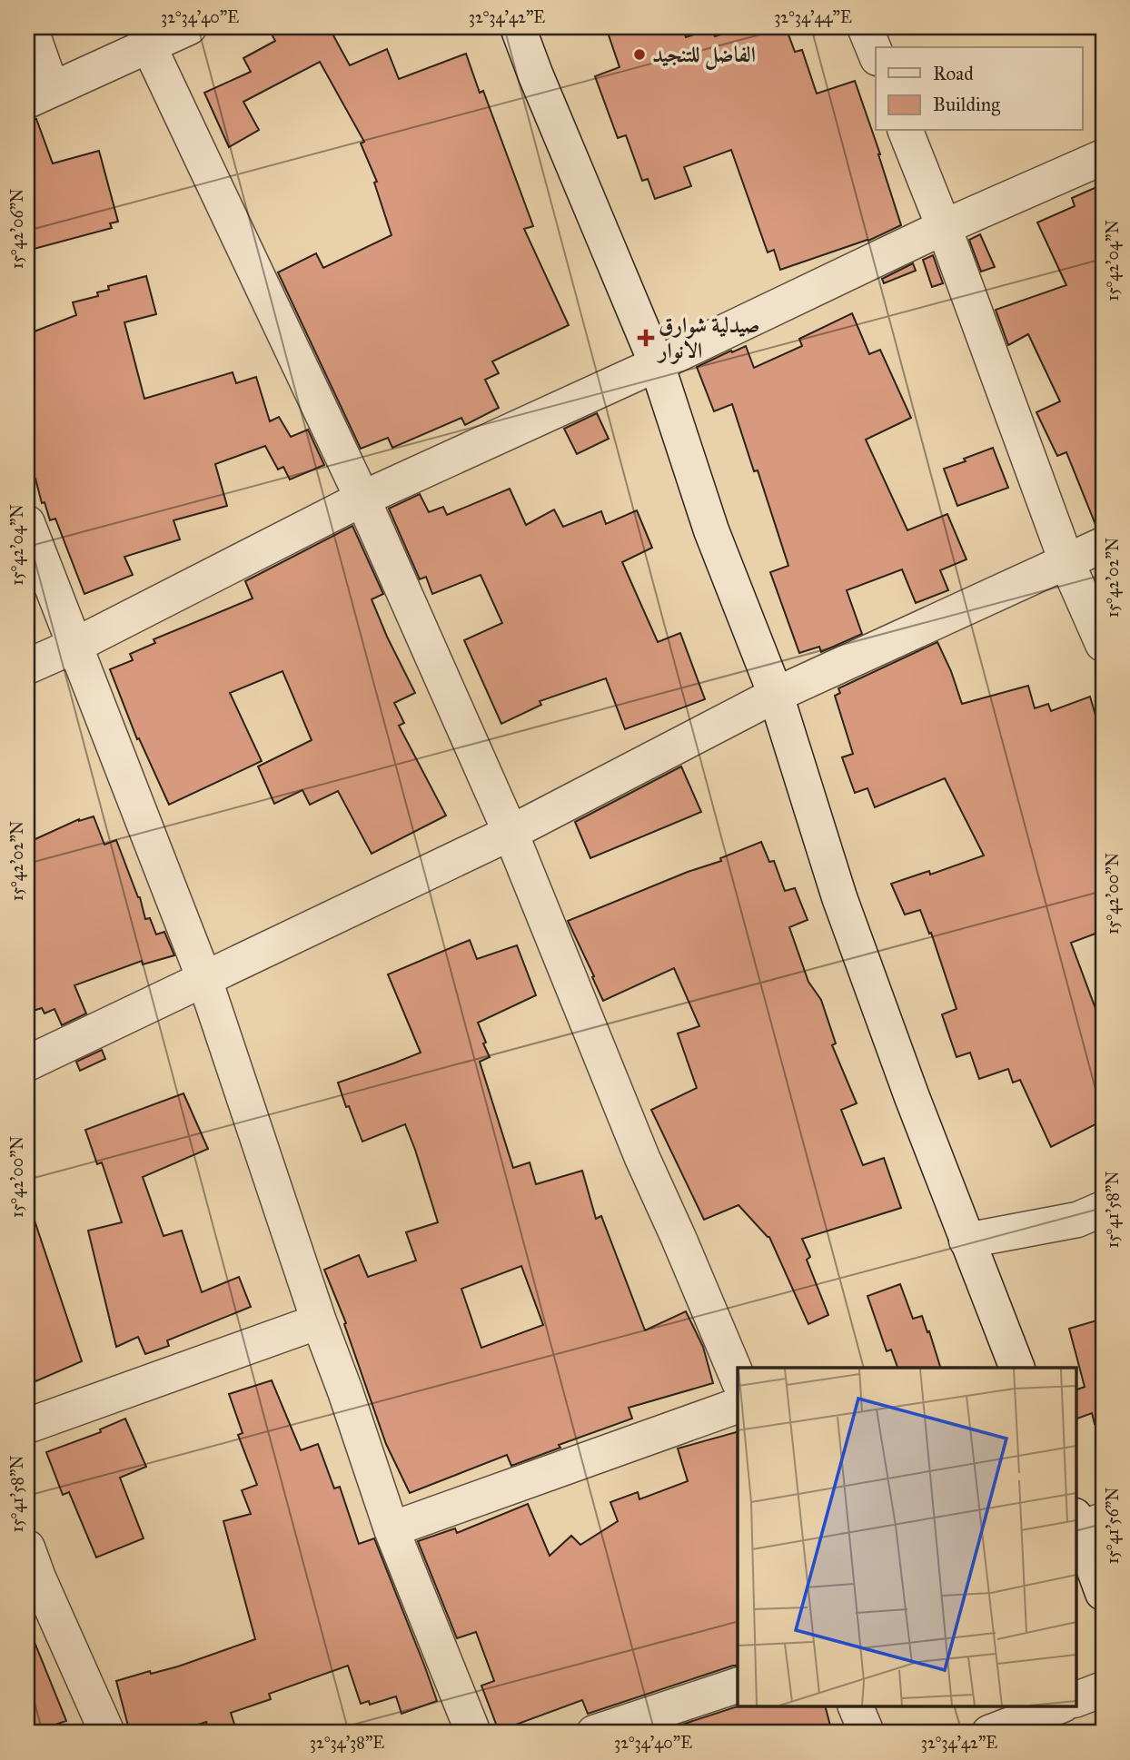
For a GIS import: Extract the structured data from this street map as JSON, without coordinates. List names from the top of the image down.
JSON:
{
  "places": {
    "other": ["الفاضل للتنجيد"],
    "health": ["صيدلية شوارق الانوار"]
  },
  "legend": ["Road", "Building"],
  "coordinates": [
    "32°34'40\"E",
    "32°34'42\"E",
    "32°34'44\"E",
    "15°42'06\"N",
    "15°42'04\"N",
    "15°42'02\"N",
    "15°42'00\"N",
    "15°41'58\"N",
    "15°41'56\"N",
    "32°34'38\"E"
  ]
}
